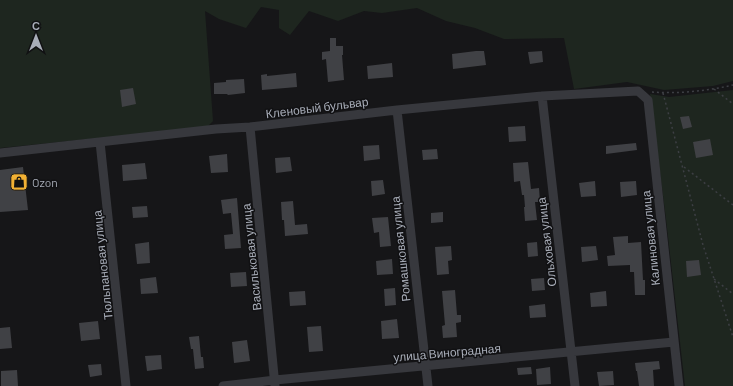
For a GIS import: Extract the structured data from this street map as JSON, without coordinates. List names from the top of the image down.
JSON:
{
  "streets": {
    "street": [
      "Кленовый бульвар",
      "Калиновая улица",
      "Ольховая улица",
      "Ромашковая улица",
      "Васильковая улица",
      "Тюльпановая улица",
      "улица Виноградная"
    ]
  },
  "crossings": [
    ["Кленовый бульвар", "Калиновая улица"],
    ["Кленовый бульвар", "Ольховая улица"],
    ["Кленовый бульвар", "Ромашковая улица"],
    ["Кленовый бульвар", "Васильковая улица"],
    ["Кленовый бульвар", "Тюльпановая улица"],
    ["Калиновая улица", "улица Виноградная"],
    ["Ольховая улица", "улица Виноградная"],
    ["Ромашковая улица", "улица Виноградная"],
    ["Васильковая улица", "улица Виноградная"]
  ],
  "places": {
    "shop": ["Ozon"]
  },
  "north": "top"
}
